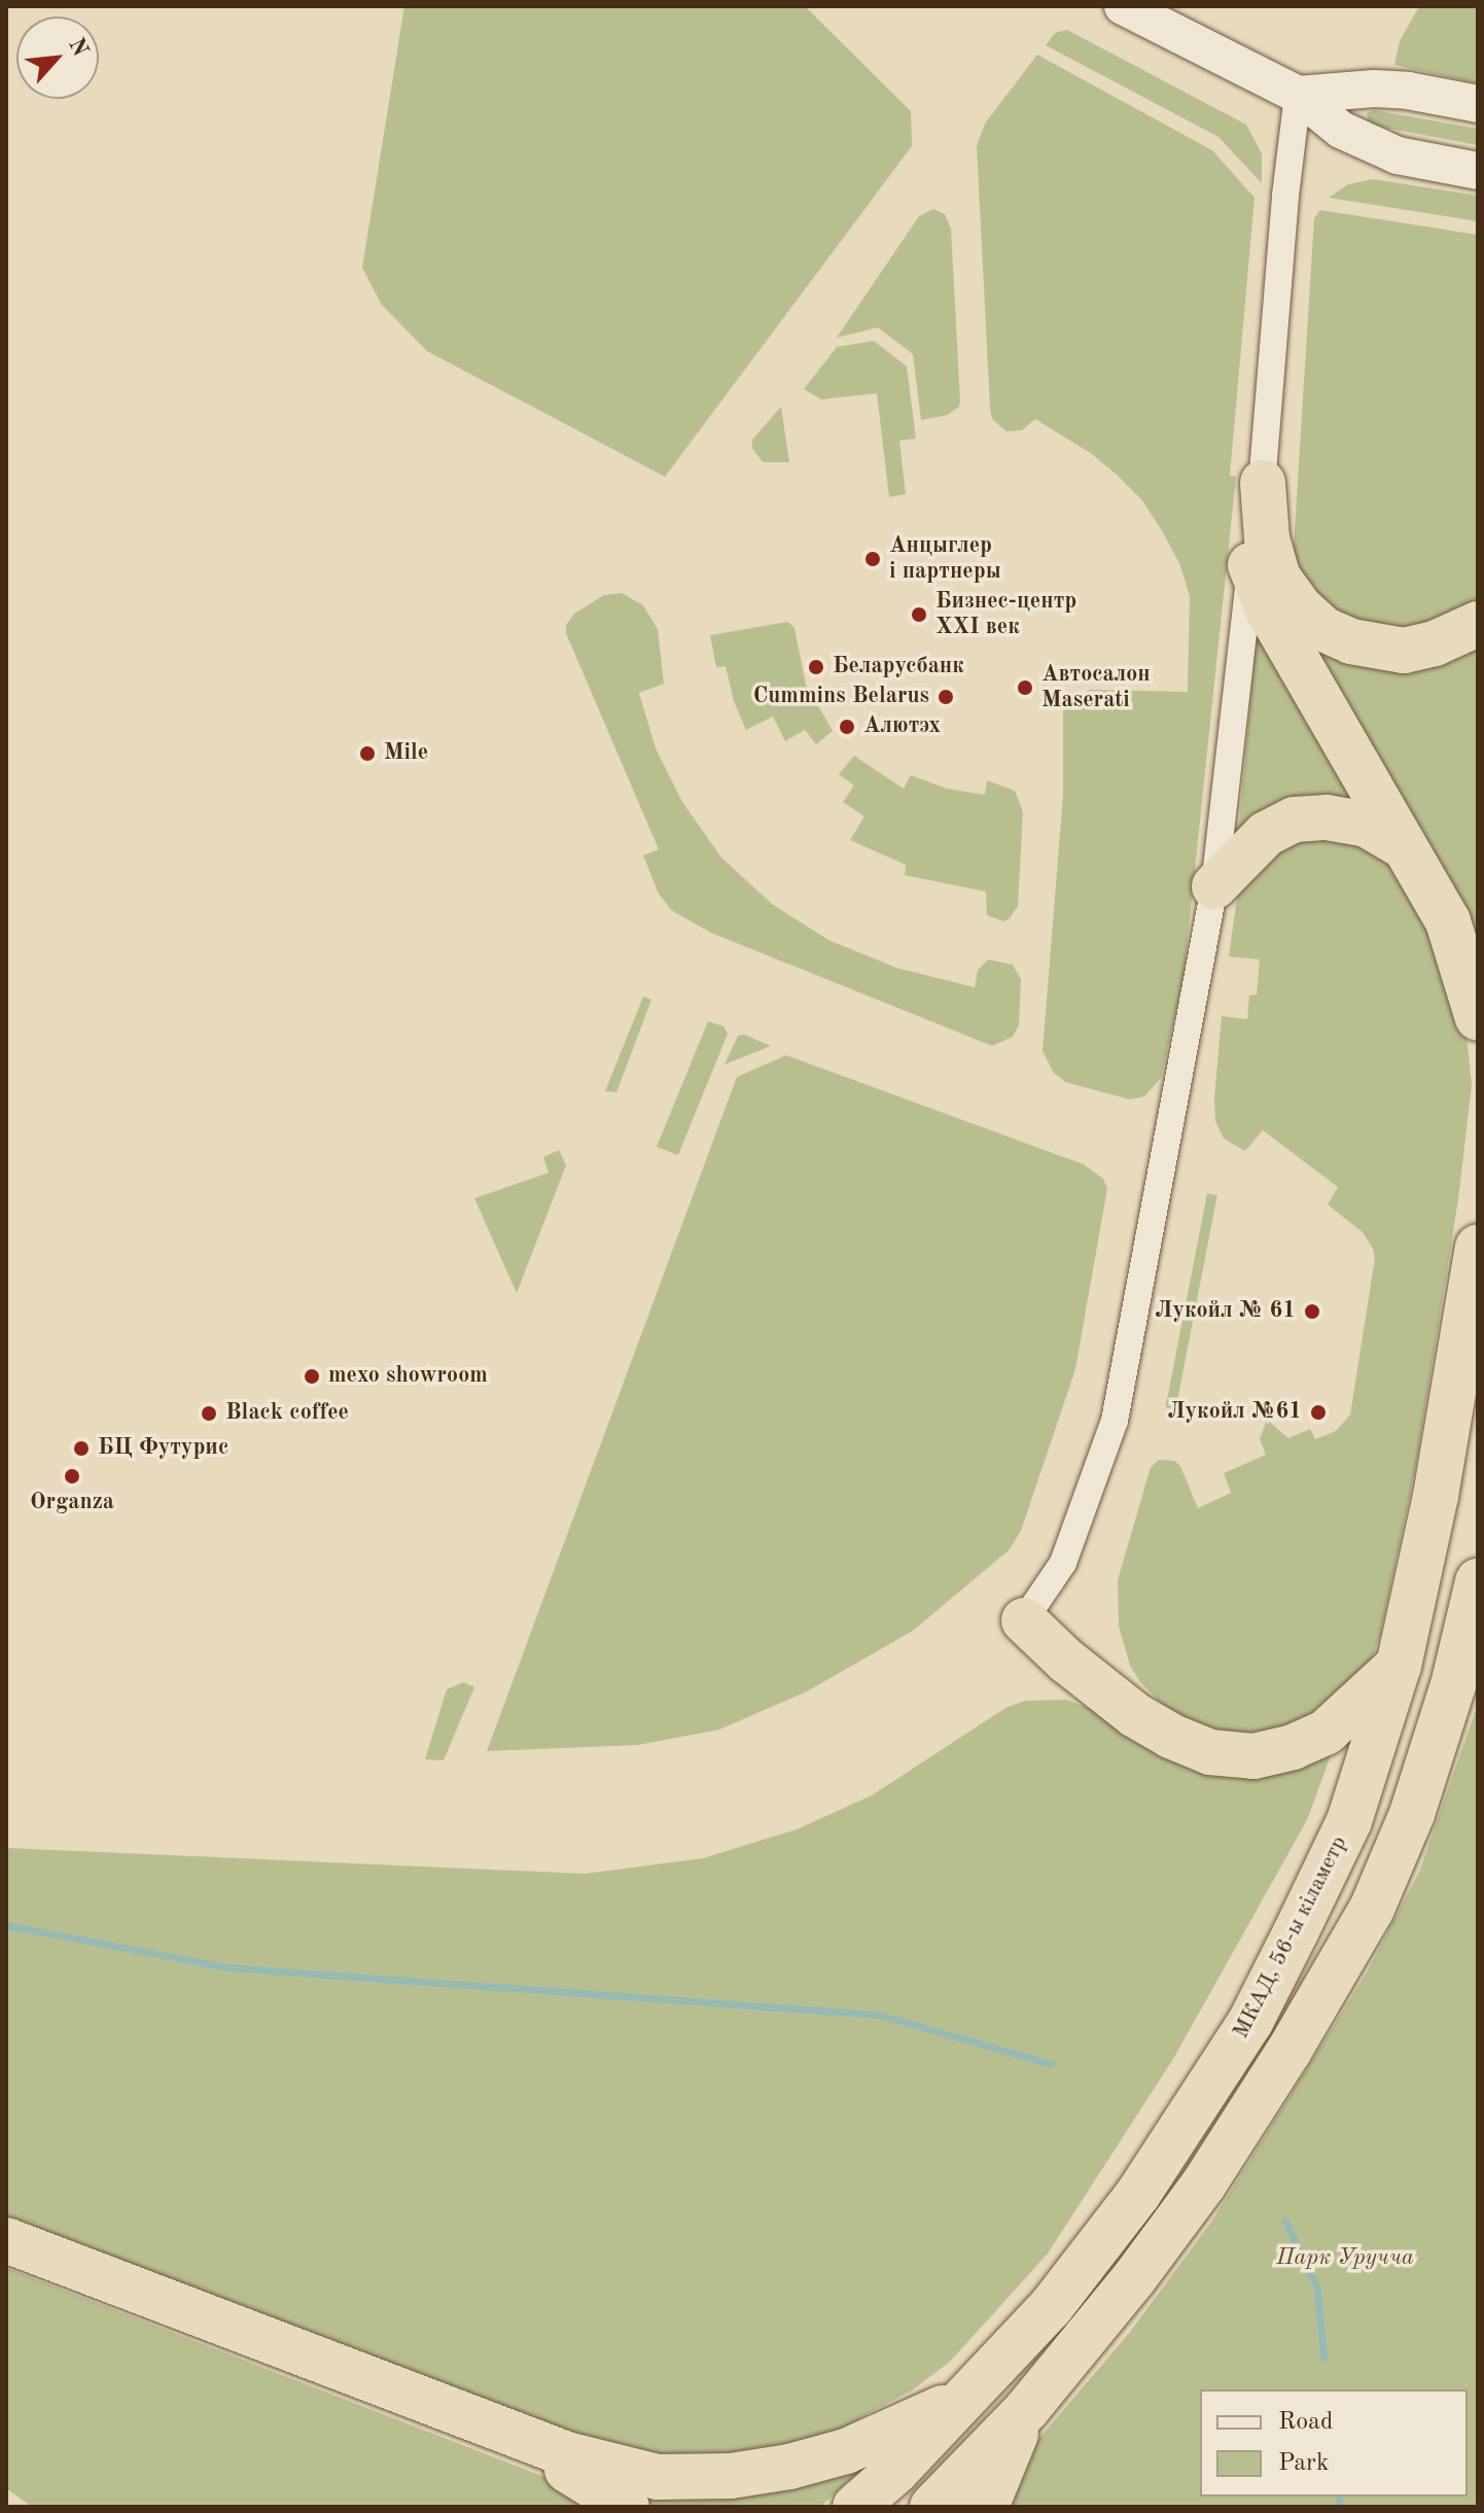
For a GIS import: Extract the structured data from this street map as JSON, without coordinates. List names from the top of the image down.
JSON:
{
  "streets": {
    "highway": ["МКАД, 56-ы кіламетр"]
  },
  "parks": ["Парк Уручча"],
  "places": [
    "Анцыглер і партнеры",
    "Бизнес-центр XXI век",
    "Беларусбанк",
    "Автосалон Maserati",
    "Cummins Belarus",
    "Алютэх",
    "Mile",
    "Лукойл № 61",
    "mexo showroom",
    "Лукойл №61",
    "Black coffee",
    "БЦ Футурис",
    "Organza"
  ],
  "legend": ["Road", "Park"],
  "north": "top right"
}
